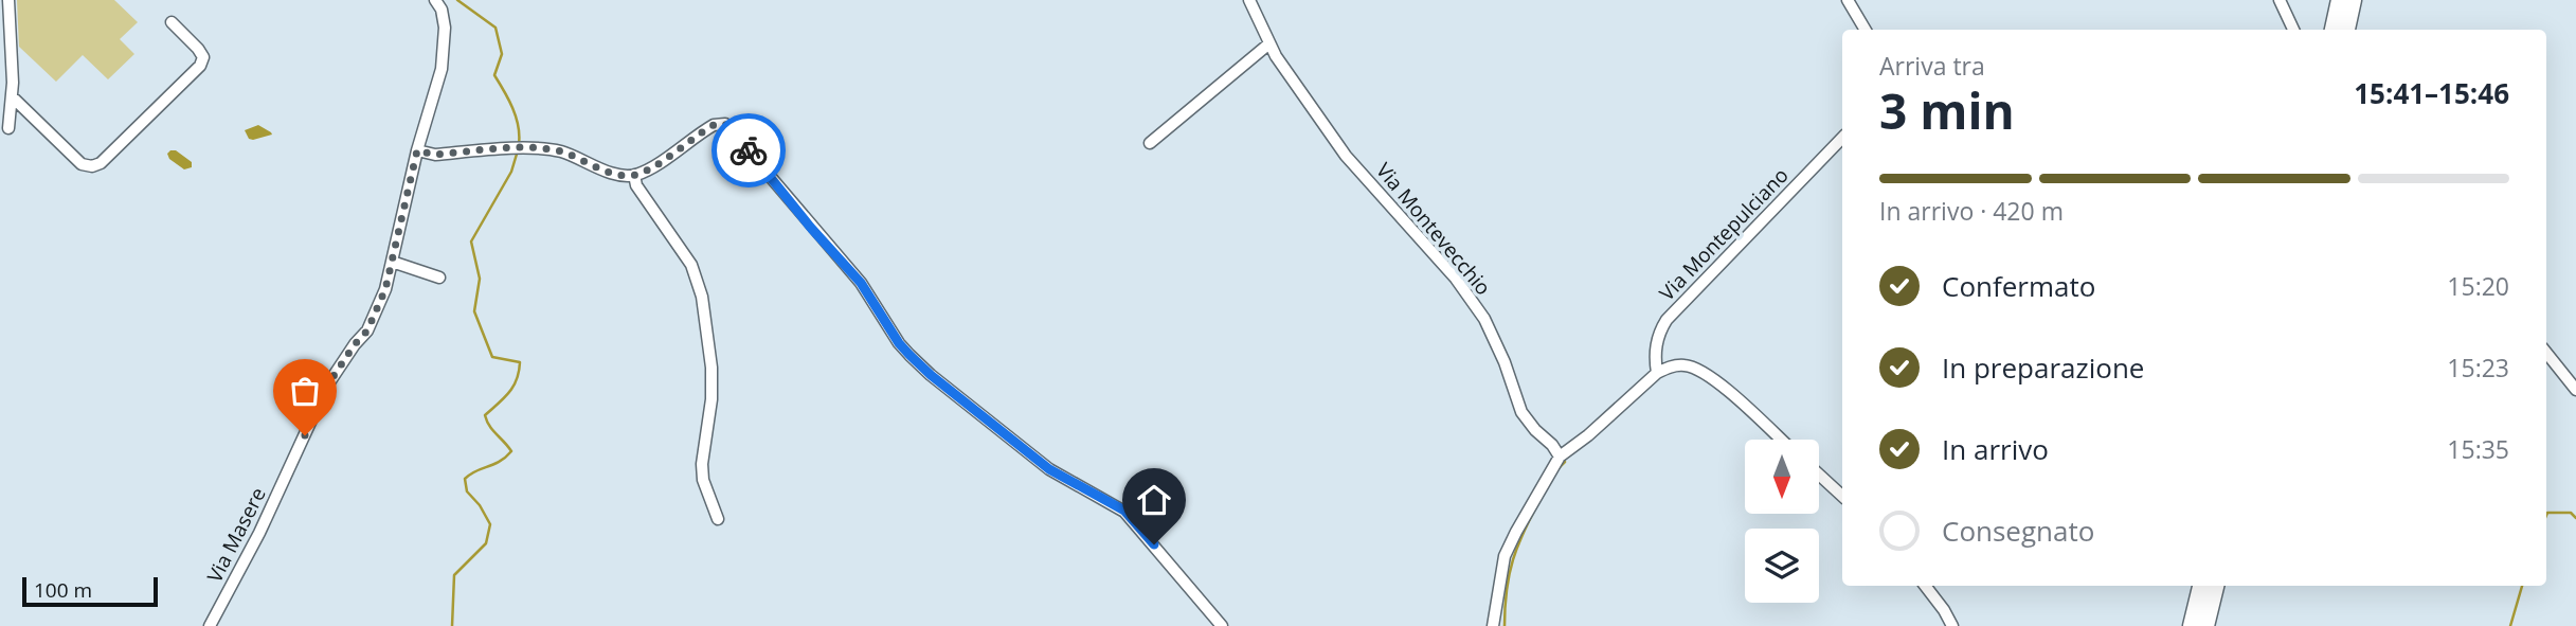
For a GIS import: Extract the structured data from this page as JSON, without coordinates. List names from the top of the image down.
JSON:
{
  "streets": {
    "street": ["Via Montevecchio", "Via Montepulciano", "Via Masere"]
  },
  "scale_bar": "100 m",
  "north": "bottom",
  "page": {
    "heading": ["3 min", "Arriva tra", "15:41–15:46"],
    "bar": "In arrivo · 420 m",
    "list": [
      ["Confermato", "15:20"],
      ["In preparazione", "15:23"],
      ["In arrivo", "15:35"],
      "Consegnato"
    ],
    "scale": "100 m"
  }
}
